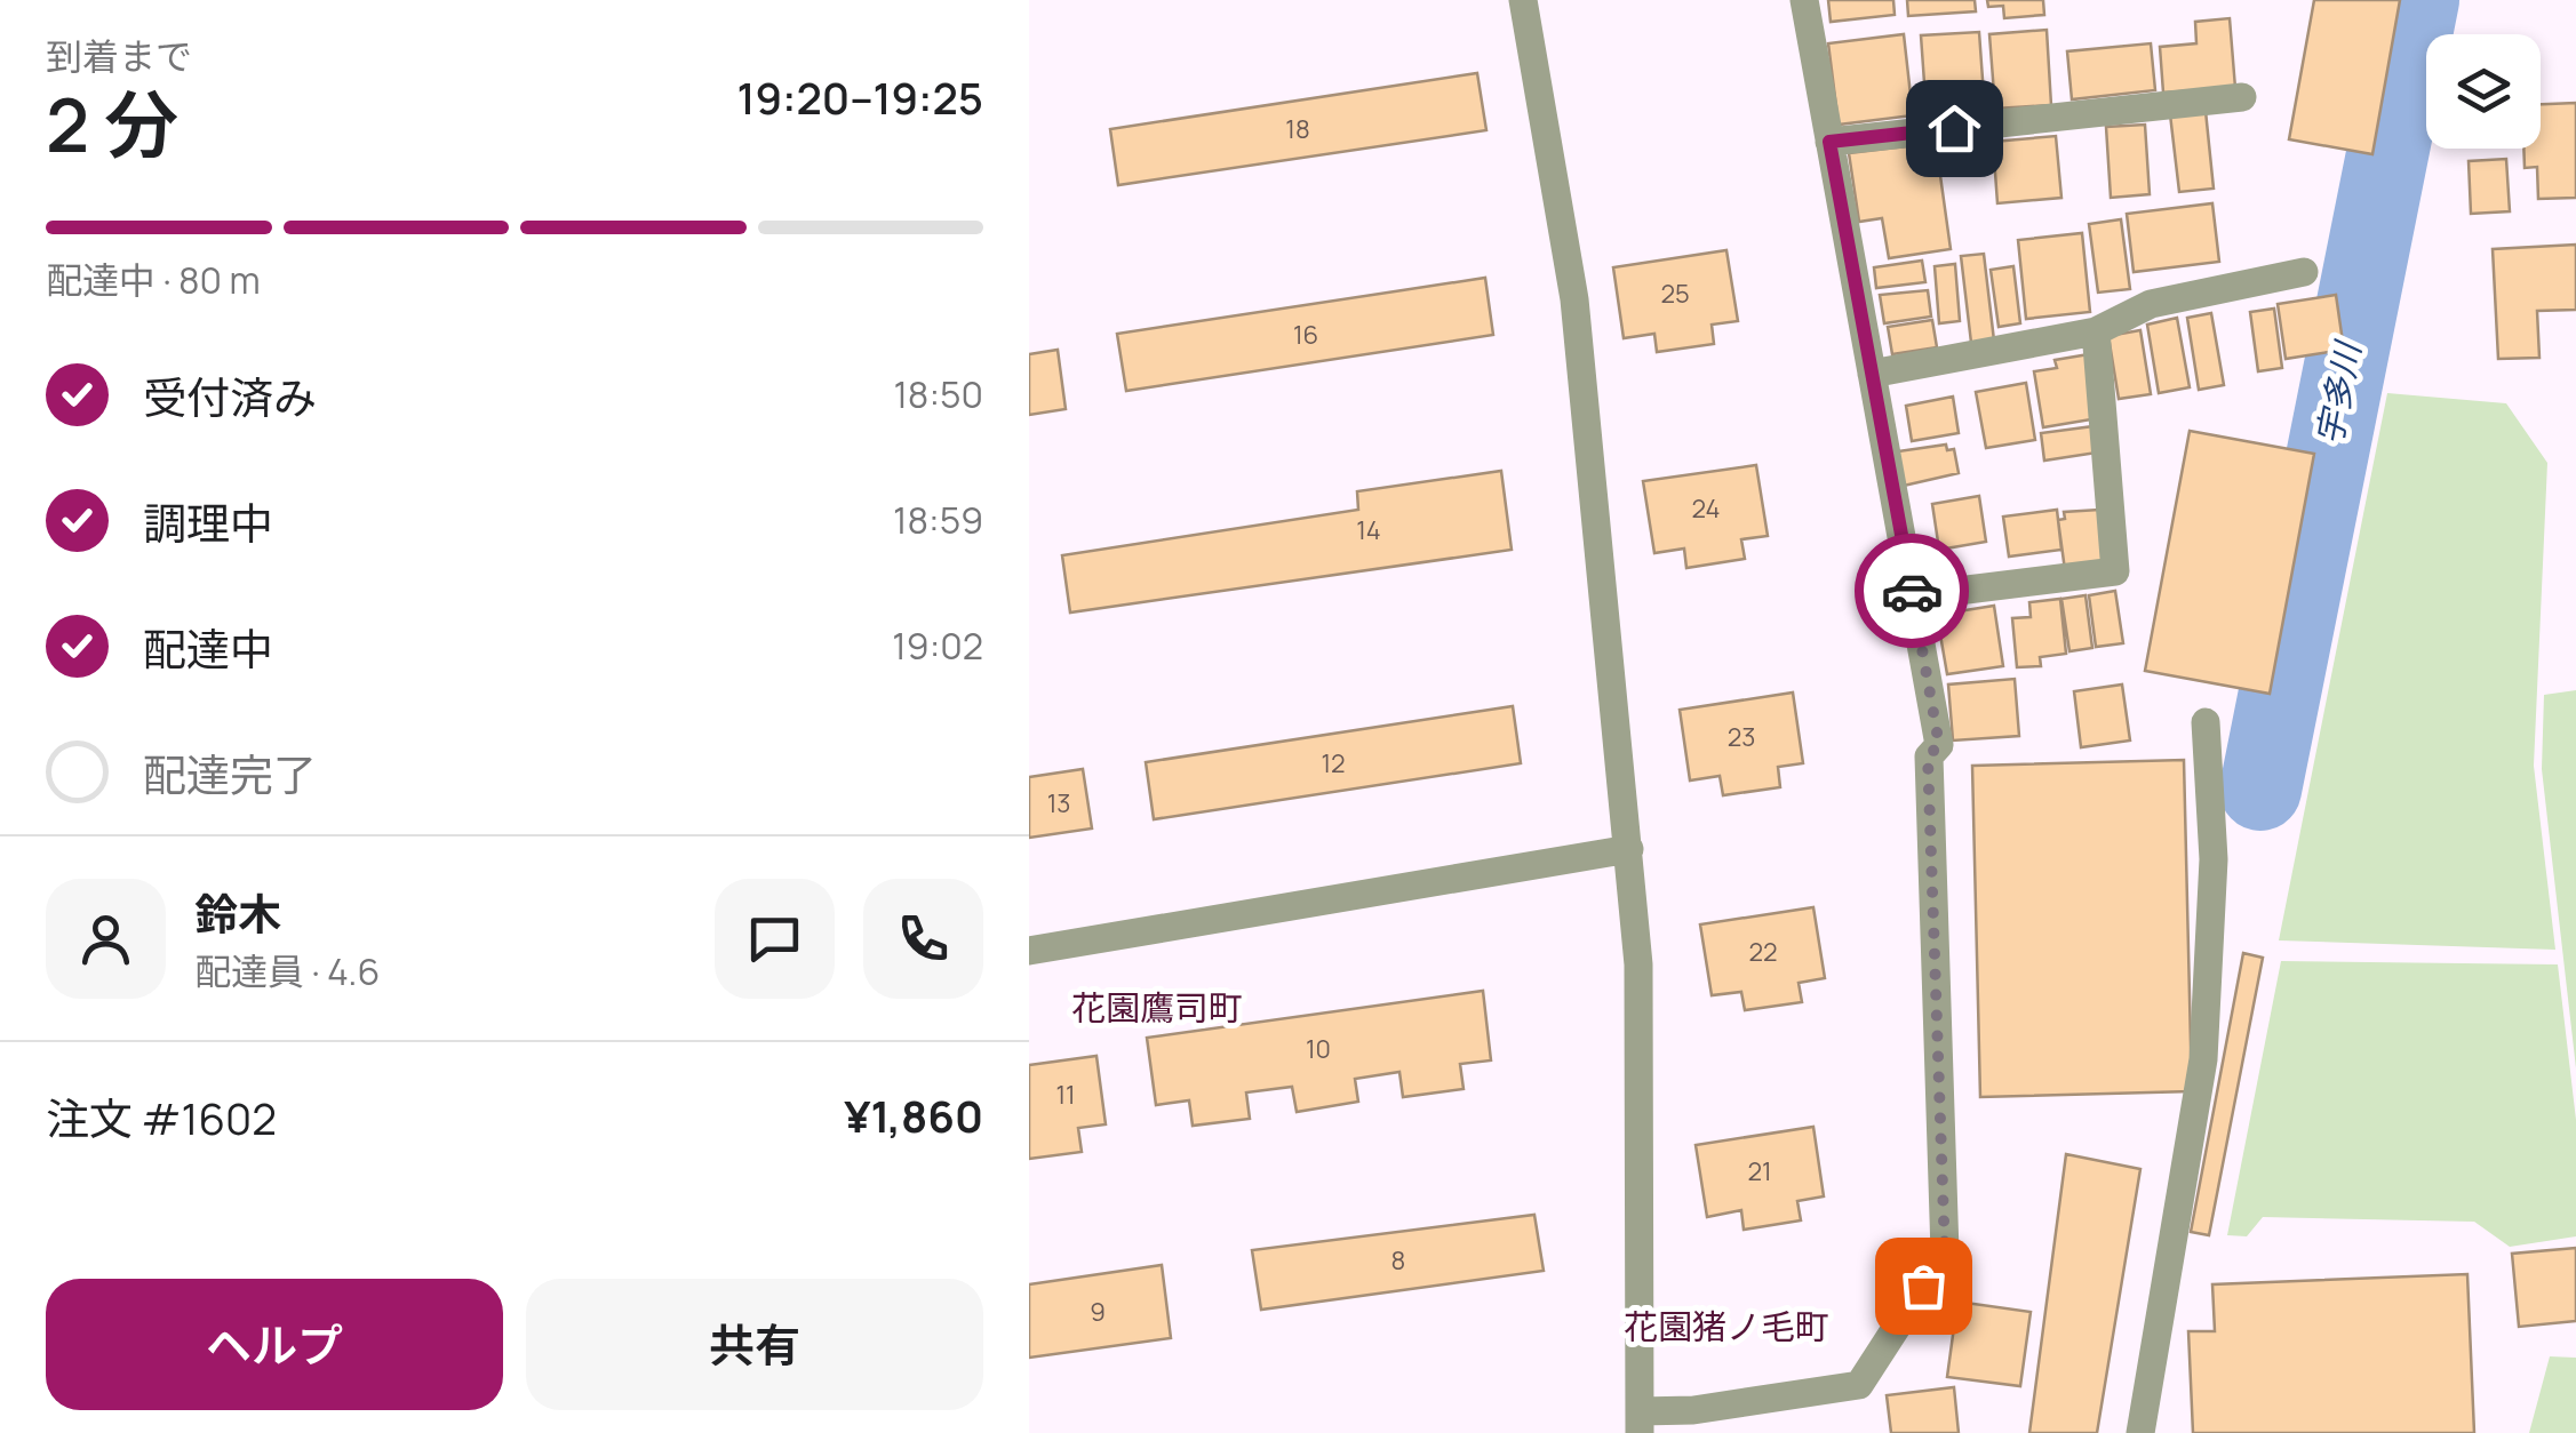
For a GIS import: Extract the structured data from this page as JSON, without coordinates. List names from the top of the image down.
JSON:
{
  "districts": ["花園鷹司町", "花園猪ノ毛町"],
  "water": ["宇多川"],
  "house_numbers": [
    "18",
    "25",
    "16",
    "24",
    "14",
    "23",
    "12",
    "13",
    "22",
    "10",
    "11",
    "21",
    "8",
    "9"
  ],
  "page": {
    "heading": ["2 分", "到着まで", "19:20–19:25"],
    "panel": [
      "鈴木",
      "配達員 · 4.6",
      "注文 #1602",
      "¥1,860"
    ],
    "bar": "配達中 · 80 m",
    "list": [
      ["受付済み", "18:50"],
      ["調理中", "18:59"],
      ["配達中", "19:02"],
      "配達完了"
    ],
    "buttons": ["ヘルプ", "共有"]
  }
}
